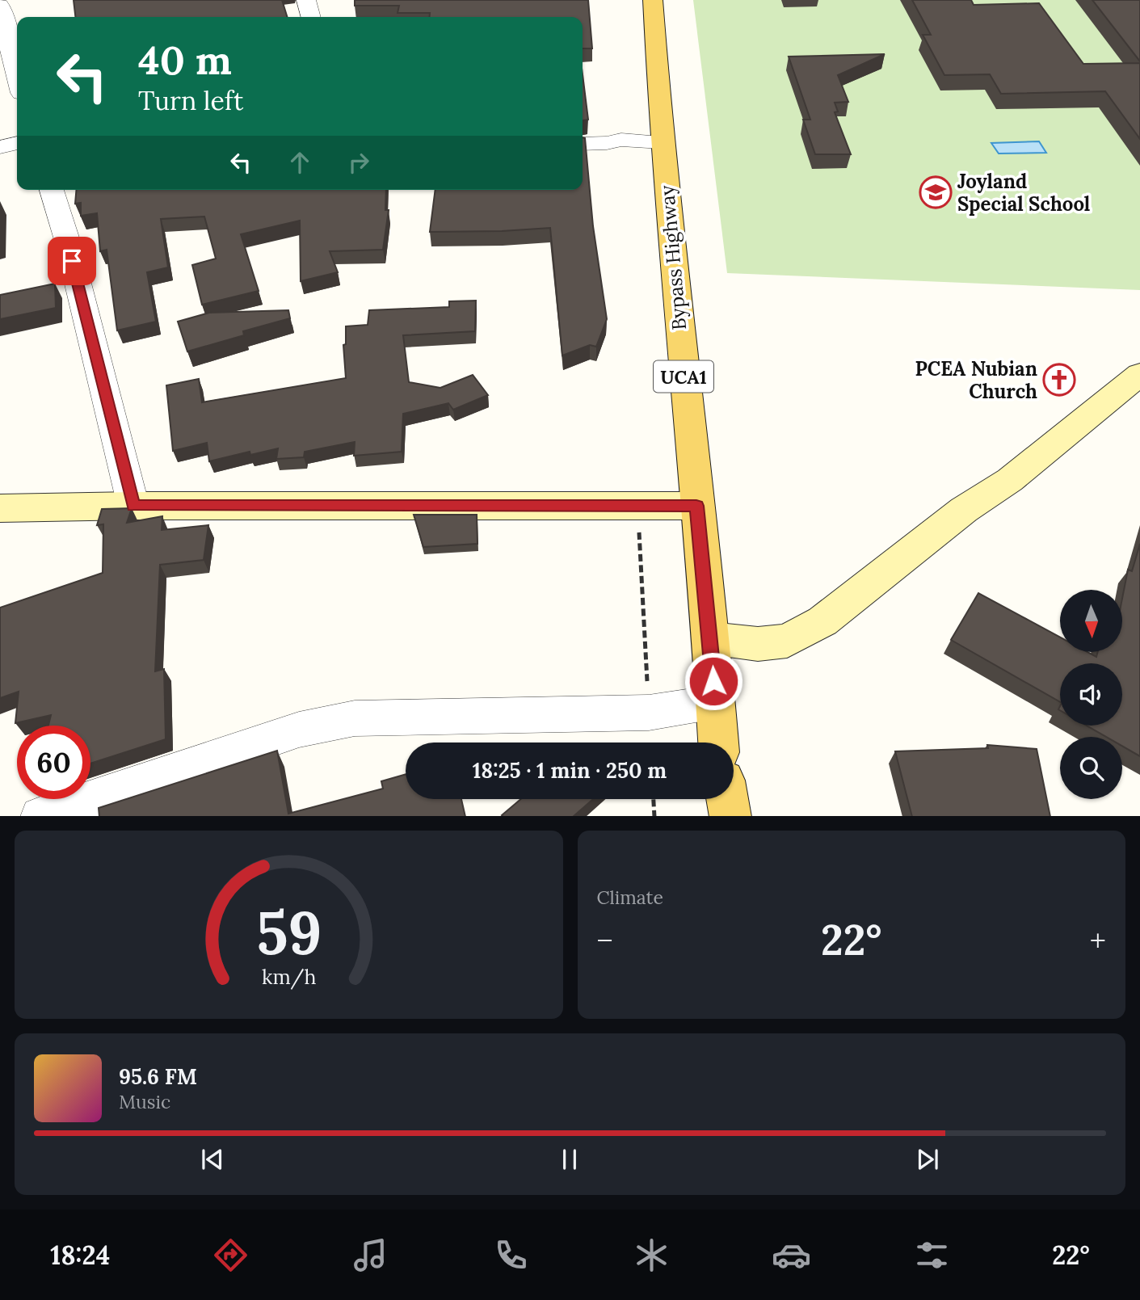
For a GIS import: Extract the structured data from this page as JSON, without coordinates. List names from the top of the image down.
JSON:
{
  "streets": {
    "main road": ["Bypass Highway", "UCA1"]
  },
  "places": {
    "school or university": ["Joyland Special School"],
    "church": ["PCEA Nubian Church"]
  },
  "north": "bottom",
  "page": {
    "turn": ["40 m", "Turn left"],
    "limit": "60",
    "trip": "18:25 · 1 min · 250 m",
    "tile": "Climate",
    "heat": ["−", "22°", "+"],
    "song": ["95.6 FM", "Music"],
    "tabs": ["18:24", "22°"],
    "gauge": ["59", "km/h"]
  }
}
